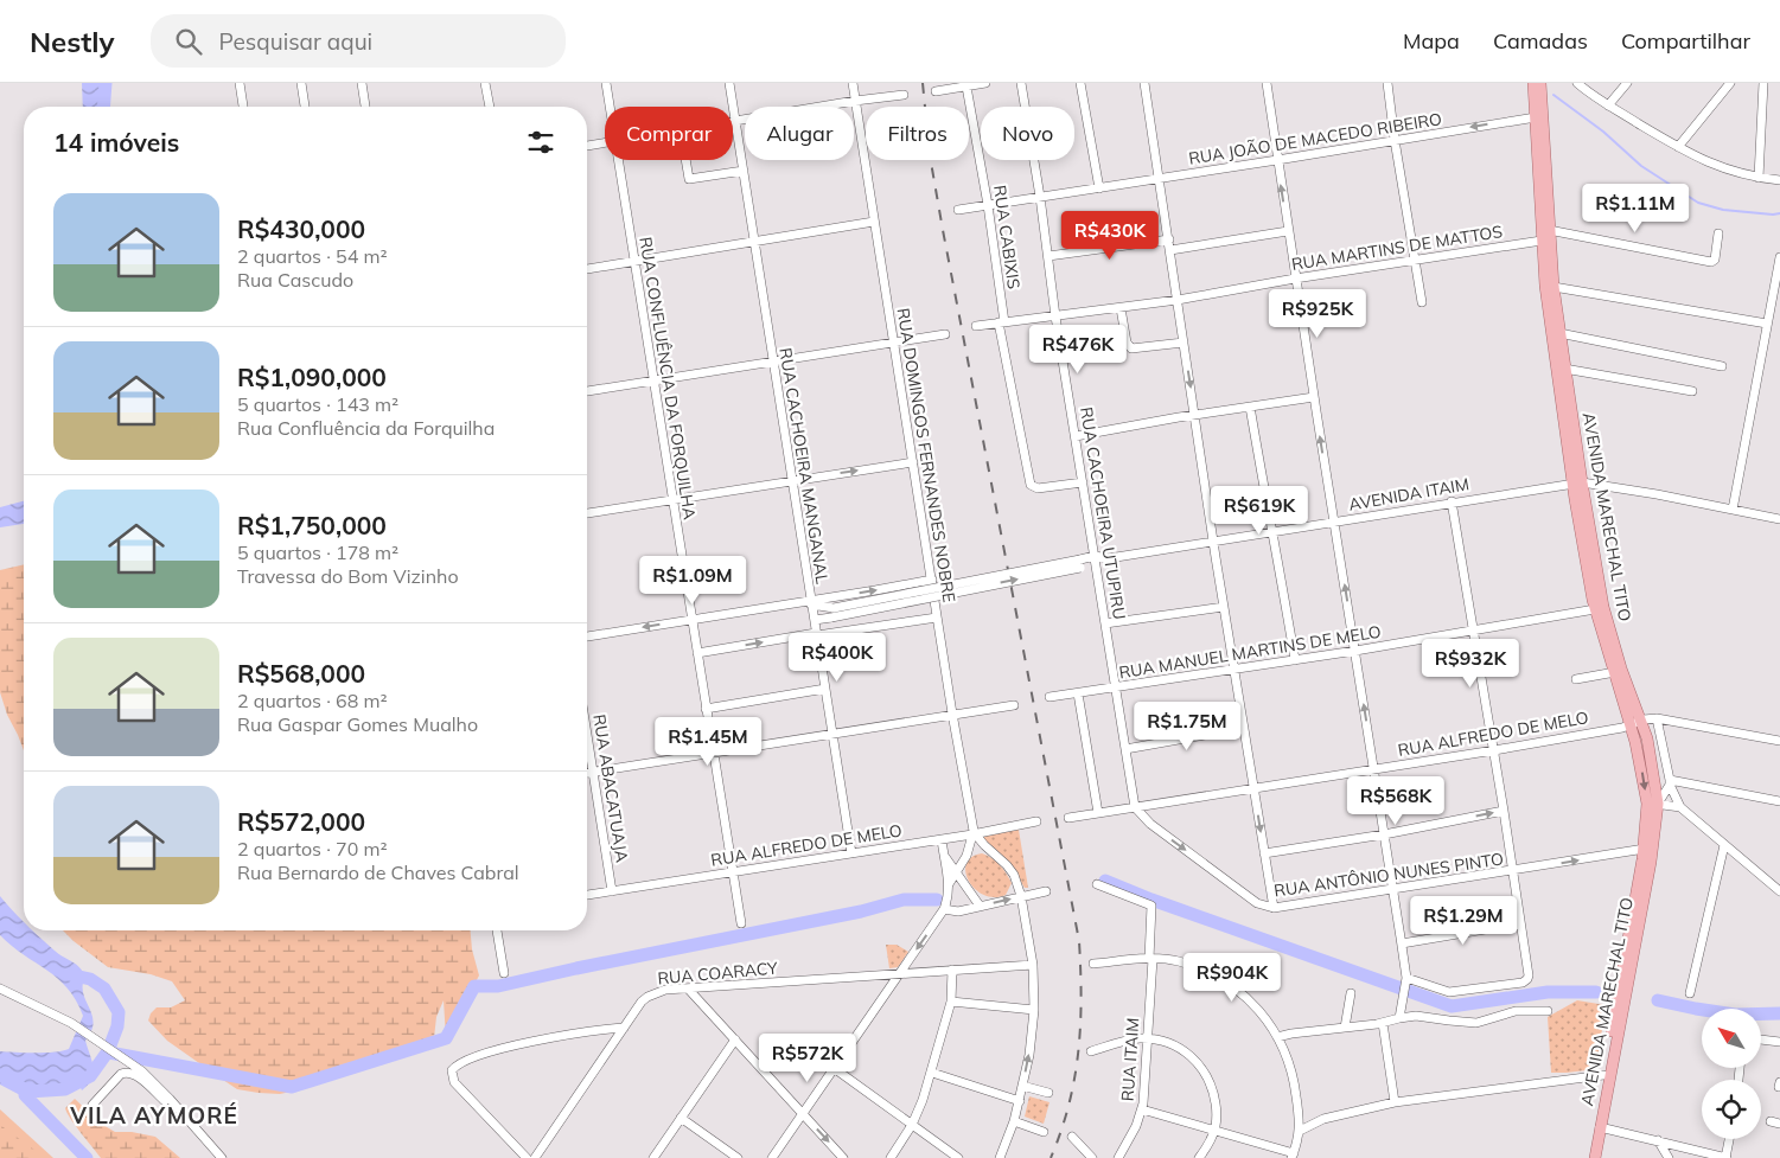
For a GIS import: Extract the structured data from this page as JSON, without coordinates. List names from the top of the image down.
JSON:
{
  "streets": {
    "main road": ["AVENIDA MARECHAL TITO"],
    "street": [
      "RUA JOÃO DE MACEDO RIBEIRO",
      "RUA CABIXIS",
      "RUA MARTINS DE MATTOS",
      "RUA CONFLUÊNCIA DA FORQUILHA",
      "RUA DOMINGOS FERNANDES NOBRE",
      "RUA CACHOEIRA MANGANAL",
      "AVENIDA ITAIM",
      "RUA CACHOEIRA UTUPIRU",
      "RUA MANUEL MARTINS DE MELO",
      "RUA ALFREDO DE MELO",
      "RUA ABACATUAJA",
      "RUA ANTÔNIO NUNES PINTO",
      "RUA COARACY",
      "RUA ITAIM"
    ]
  },
  "crossings": [
    ["RUA JOÃO DE MACEDO RIBEIRO", "RUA CABIXIS"],
    ["RUA JOÃO DE MACEDO RIBEIRO", "RUA CACHOEIRA UTUPIRU"],
    ["RUA JOÃO DE MACEDO RIBEIRO", "AVENIDA MARECHAL TITO"],
    ["RUA CABIXIS", "RUA MARTINS DE MATTOS"],
    ["RUA CABIXIS", "RUA CACHOEIRA UTUPIRU"],
    ["RUA MARTINS DE MATTOS", "RUA CACHOEIRA UTUPIRU"],
    ["RUA MARTINS DE MATTOS", "AVENIDA MARECHAL TITO"],
    ["RUA CONFLUÊNCIA DA FORQUILHA", "RUA ALFREDO DE MELO"],
    ["RUA DOMINGOS FERNANDES NOBRE", "RUA ALFREDO DE MELO"],
    ["RUA CACHOEIRA MANGANAL", "AVENIDA ITAIM"],
    ["RUA CACHOEIRA MANGANAL", "RUA ALFREDO DE MELO"],
    ["AVENIDA ITAIM", "RUA CACHOEIRA UTUPIRU"],
    ["AVENIDA ITAIM", "AVENIDA MARECHAL TITO"],
    ["RUA CACHOEIRA UTUPIRU", "RUA MANUEL MARTINS DE MELO"],
    ["RUA CACHOEIRA UTUPIRU", "RUA ALFREDO DE MELO"],
    ["RUA CACHOEIRA UTUPIRU", "RUA ANTÔNIO NUNES PINTO"],
    ["AVENIDA MARECHAL TITO", "RUA MANUEL MARTINS DE MELO"],
    ["AVENIDA MARECHAL TITO", "RUA ALFREDO DE MELO"],
    ["AVENIDA MARECHAL TITO", "RUA ANTÔNIO NUNES PINTO"],
    ["RUA ALFREDO DE MELO", "RUA ABACATUAJA"],
    ["RUA ALFREDO DE MELO", "RUA ANTÔNIO NUNES PINTO"]
  ],
  "one_way": ["RUA ANTÔNIO NUNES PINTO"],
  "districts": ["VILA AYMORÉ"],
  "north": "top left",
  "page": {
    "header": "Nestly",
    "search": "Pesquisar aqui",
    "nav": ["Mapa", "Camadas", "Compartilhar"],
    "chip": [
      "Comprar",
      "Alugar",
      "Filtros",
      "Novo"
    ],
    "heading": "14 imóveis",
    "list": [
      {
        "name": "R$430,000",
        "note": "2 quartos · 54 m² · Rua Cascudo"
      },
      {
        "name": "R$1,090,000",
        "note": "5 quartos · 143 m² · Rua Confluência da Forquilha"
      },
      {
        "name": "R$1,750,000",
        "note": "5 quartos · 178 m² · Travessa do Bom Vizinho"
      },
      {
        "name": "R$568,000",
        "note": "2 quartos · 68 m² · Rua Gaspar Gomes Mualho"
      },
      {
        "name": "R$572,000",
        "note": "2 quartos · 70 m² · Rua Bernardo de Chaves Cabral"
      }
    ],
    "price": [
      "R$1.11M",
      "R$430K",
      "R$925K",
      "R$476K",
      "R$619K",
      "R$1.09M",
      "R$400K",
      "R$932K",
      "R$1.75M",
      "R$1.45M",
      "R$568K",
      "R$1.29M",
      "R$904K",
      "R$572K"
    ]
  }
}
